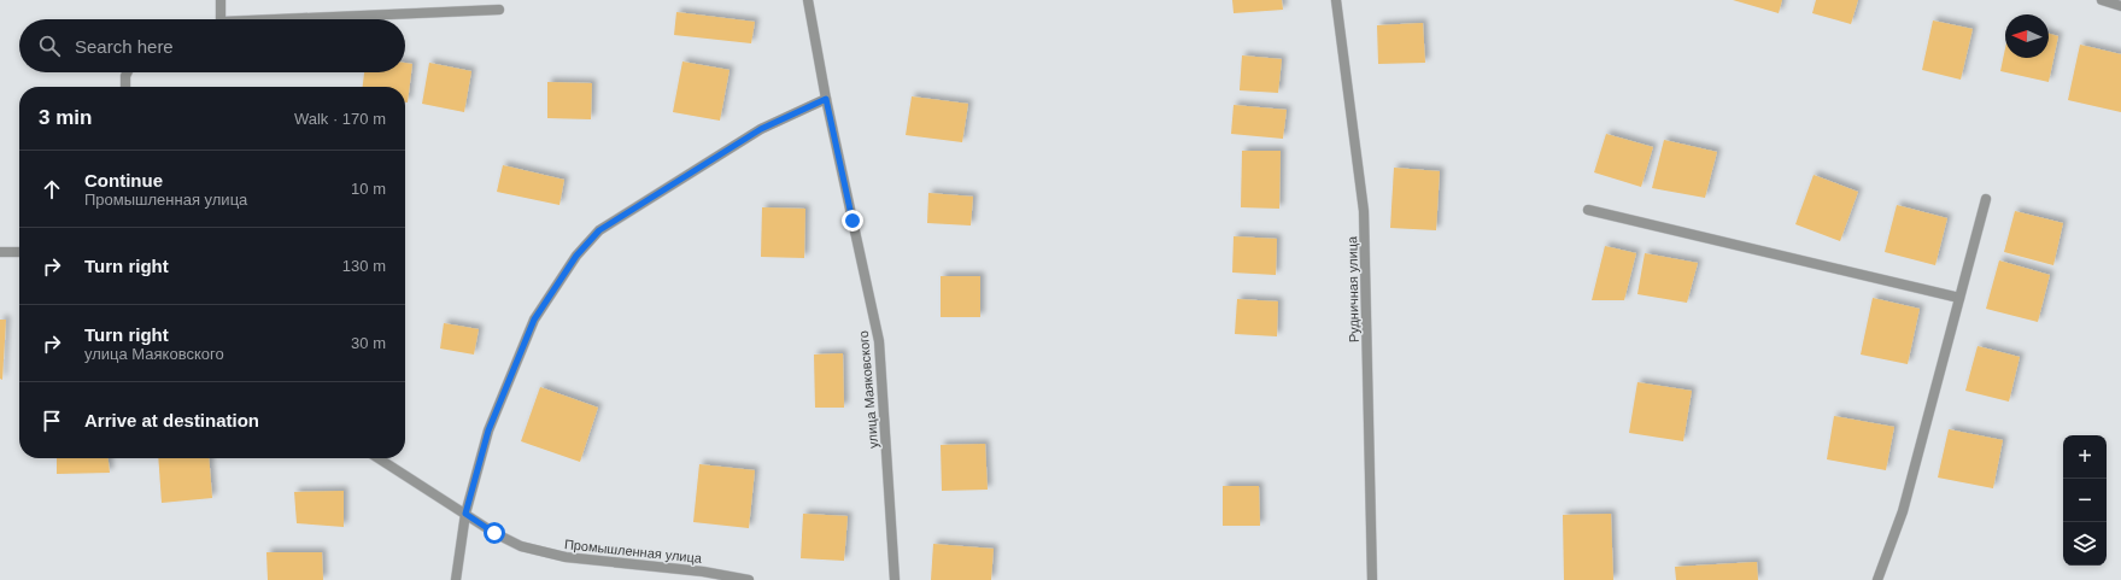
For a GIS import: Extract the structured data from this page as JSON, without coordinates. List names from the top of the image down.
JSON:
{
  "streets": {
    "street": ["Рудничная улица", "улица Маяковского", "Промышленная улица"]
  },
  "north": "left",
  "page": {
    "search": "Search here",
    "heading": ["3 min", "Walk · 170 m"],
    "list": [
      ["Continue", "Промышленная улица", "10 m"],
      ["Turn right", "130 m"],
      ["Turn right", "улица Маяковского", "30 m"],
      "Arrive at destination"
    ],
    "map_buttons": ["+", "−"]
  }
}
